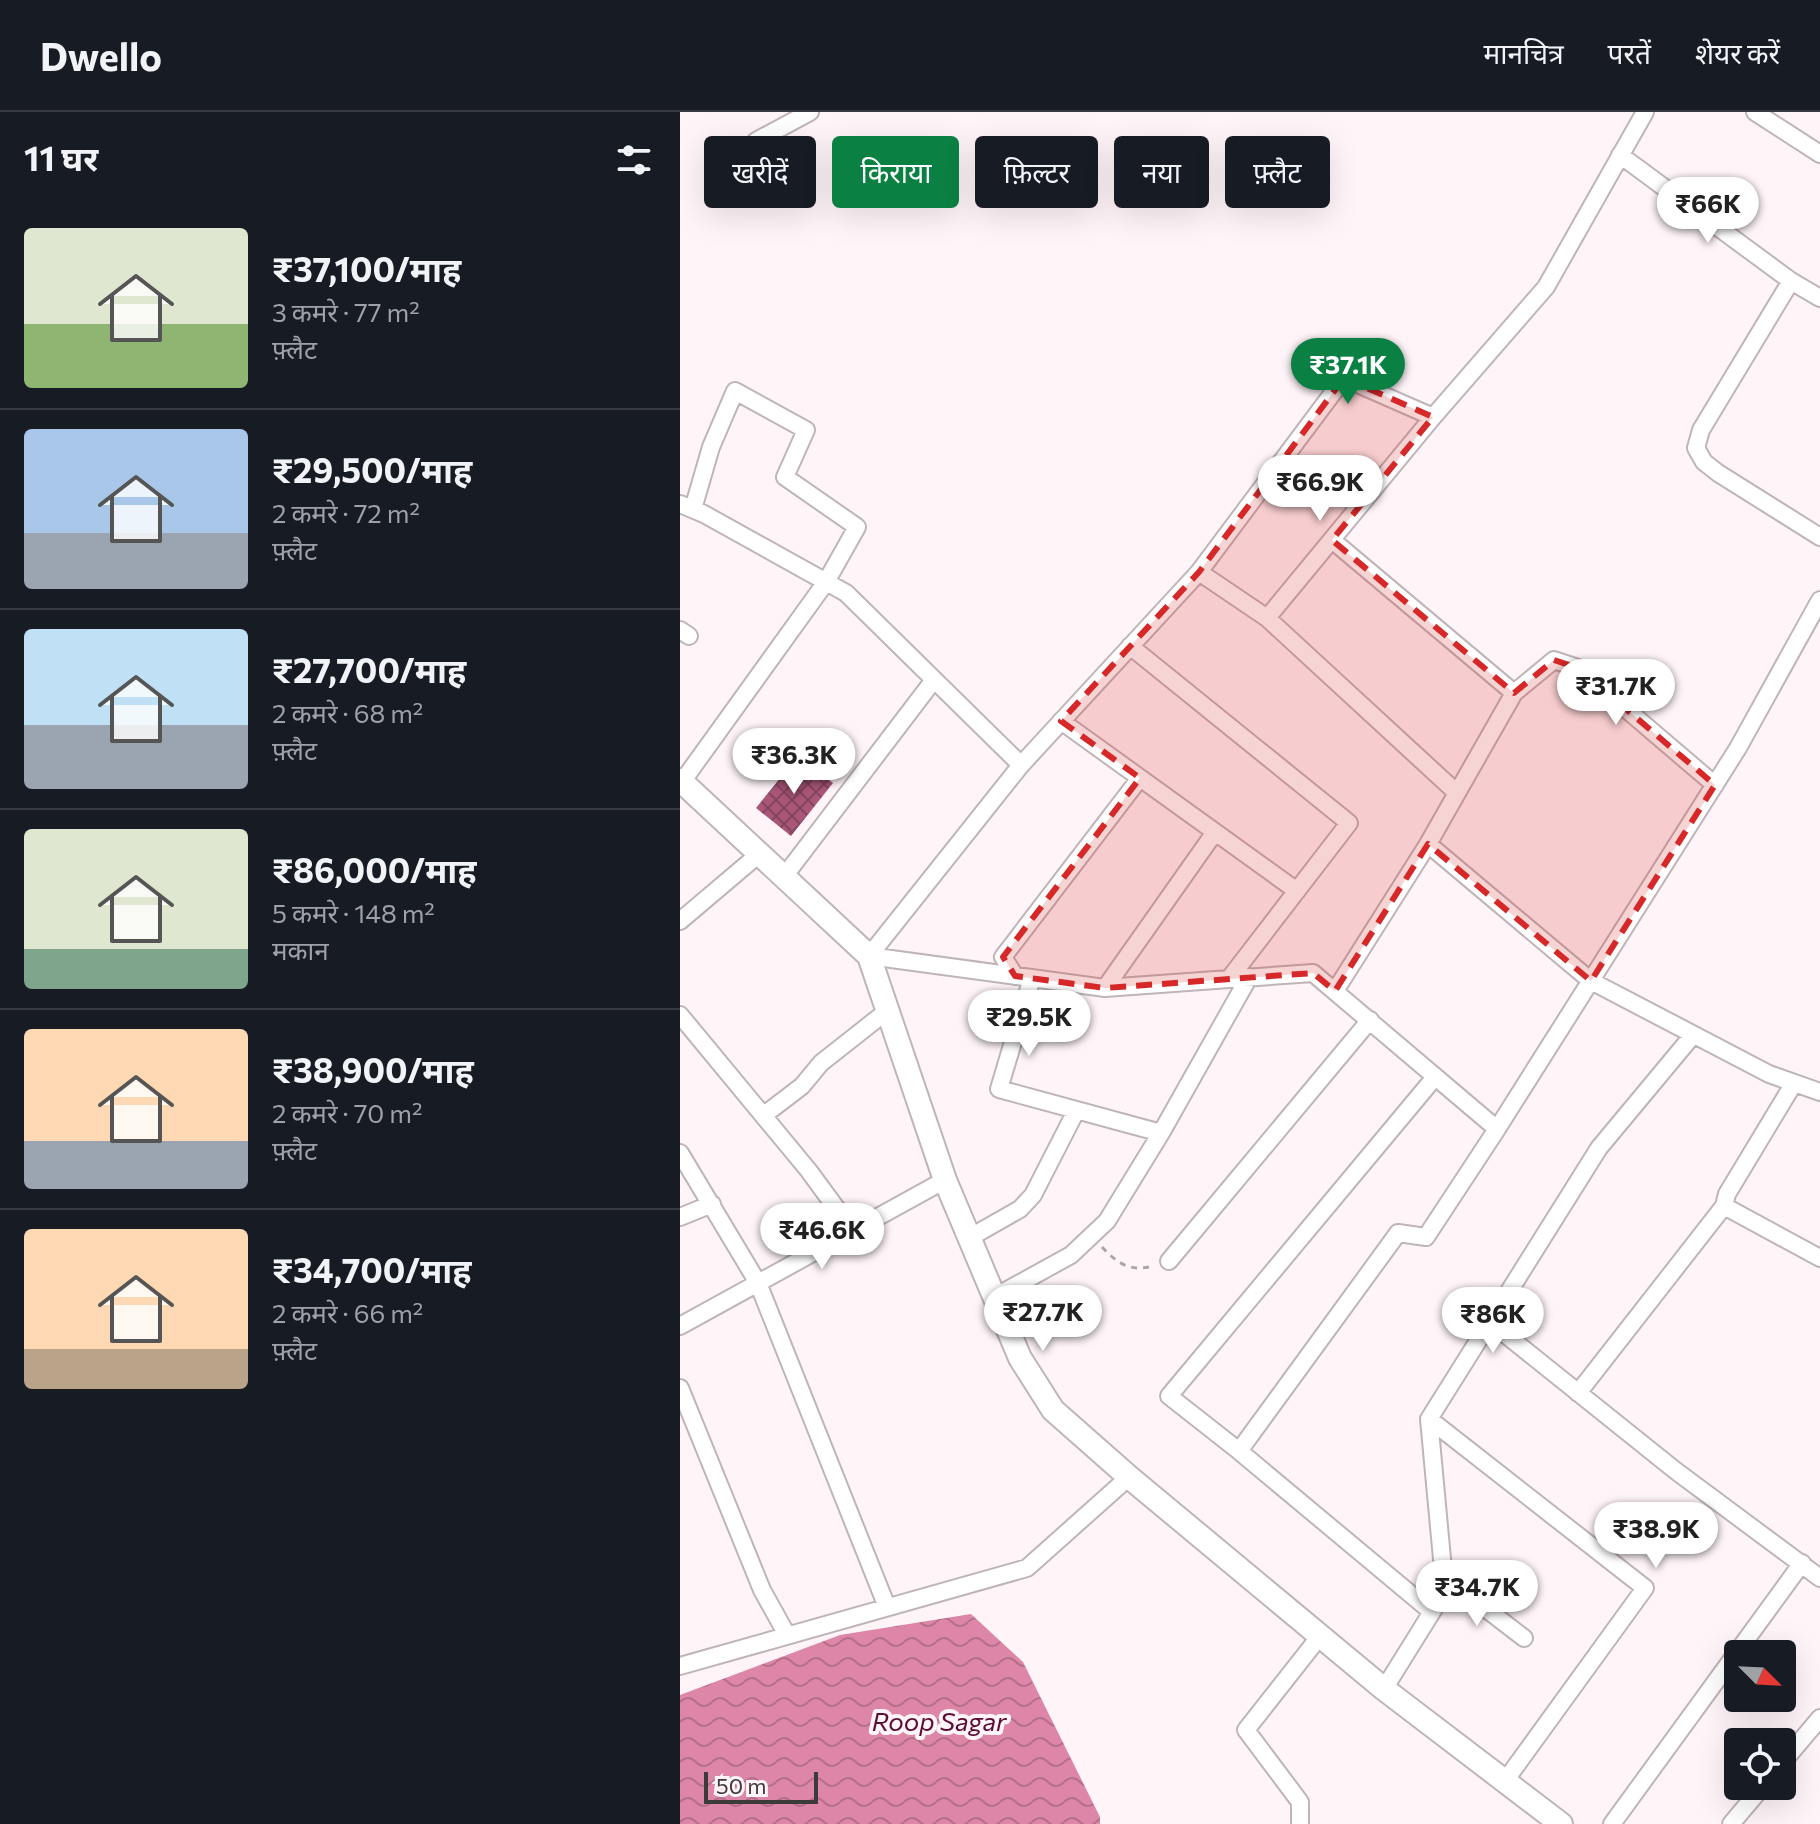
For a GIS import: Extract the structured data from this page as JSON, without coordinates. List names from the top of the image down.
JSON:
{
  "water": ["Roop Sagar"],
  "scale_bar": "50 m",
  "north": "bottom right",
  "page": {
    "header": "Dwello",
    "nav": ["मानचित्र", "परतें", "शेयर करें"],
    "heading": "11 घर",
    "chip": [
      "खरीदें",
      "किराया",
      "फ़िल्टर",
      "नया",
      "फ़्लैट"
    ],
    "price": [
      "₹66K",
      "₹37.1K",
      "₹66.9K",
      "₹31.7K",
      "₹36.3K",
      "₹29.5K",
      "₹46.6K",
      "₹27.7K",
      "₹86K",
      "₹38.9K",
      "₹34.7K"
    ],
    "list": [
      {
        "name": "₹37,100/माह",
        "note": "3 कमरे · 77 m² · फ़्लैट"
      },
      {
        "name": "₹29,500/माह",
        "note": "2 कमरे · 72 m² · फ़्लैट"
      },
      {
        "name": "₹27,700/माह",
        "note": "2 कमरे · 68 m² · फ़्लैट"
      },
      {
        "name": "₹86,000/माह",
        "note": "5 कमरे · 148 m² · मकान"
      },
      {
        "name": "₹38,900/माह",
        "note": "2 कमरे · 70 m² · फ़्लैट"
      },
      {
        "name": "₹34,700/माह",
        "note": "2 कमरे · 66 m² · फ़्लैट"
      }
    ],
    "scale": "50 m"
  }
}
